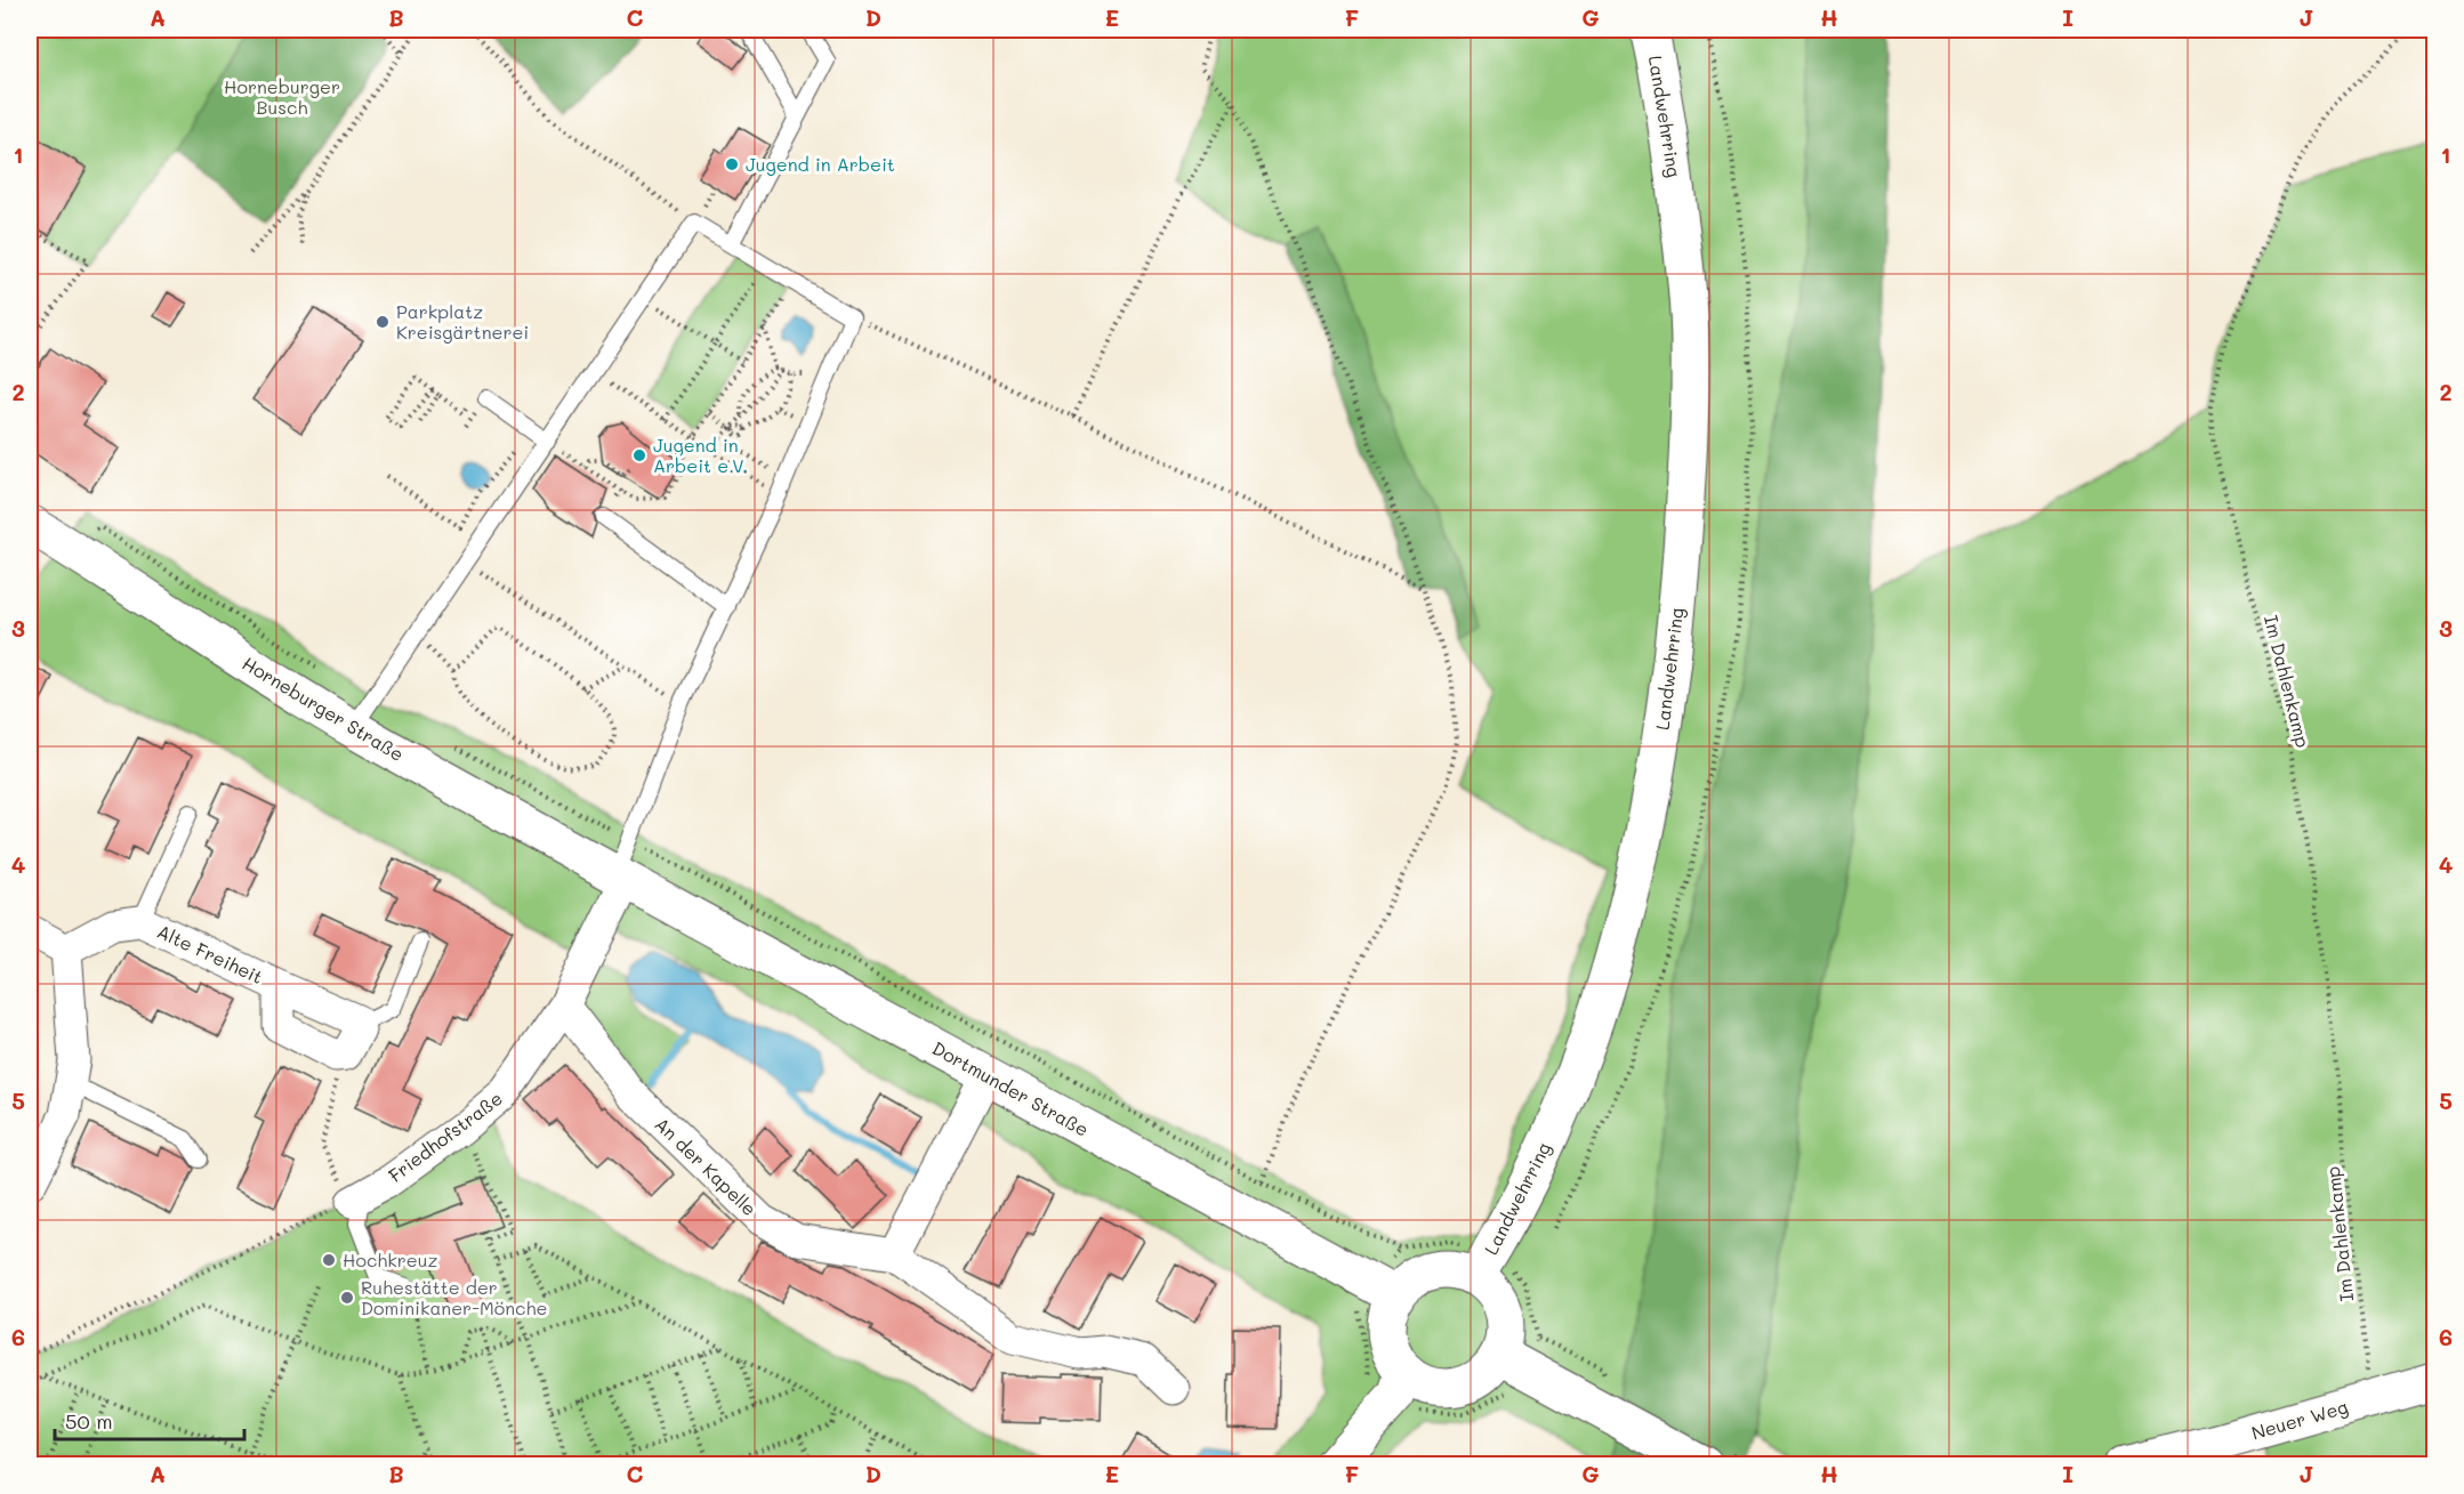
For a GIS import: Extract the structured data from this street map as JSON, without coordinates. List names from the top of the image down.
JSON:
{
  "streets": {
    "street": [
      "Landwehrring",
      "Horneburger Straße",
      "Alte Freiheit",
      "Dortmunder Straße",
      "Friedhofstraße",
      "An der Kapelle",
      "Neuer Weg"
    ],
    "path": ["Im Dahlenkamp"]
  },
  "crossings": [
    ["Landwehrring", "Dortmunder Straße"],
    ["Im Dahlenkamp", "Neuer Weg"],
    ["Horneburger Straße", "Dortmunder Straße"],
    ["Horneburger Straße", "Friedhofstraße"],
    ["Dortmunder Straße", "Friedhofstraße"],
    ["Friedhofstraße", "An der Kapelle"]
  ],
  "parks": ["Horneburger Busch"],
  "places": [
    "Jugend in Arbeit",
    "Parkplatz Kreisgärtnerei",
    "Jugend in Arbeit e.V.",
    "Hochkreuz",
    "Ruhestätte der Dominikaner-Mönche"
  ],
  "scale_bar": "50 m",
  "grid": {
    "columns": [
      "A",
      "B",
      "C",
      "D",
      "E",
      "F",
      "G",
      "H",
      "I",
      "J"
    ],
    "rows": [
      "1",
      "2",
      "3",
      "4",
      "5",
      "6"
    ]
  }
}
